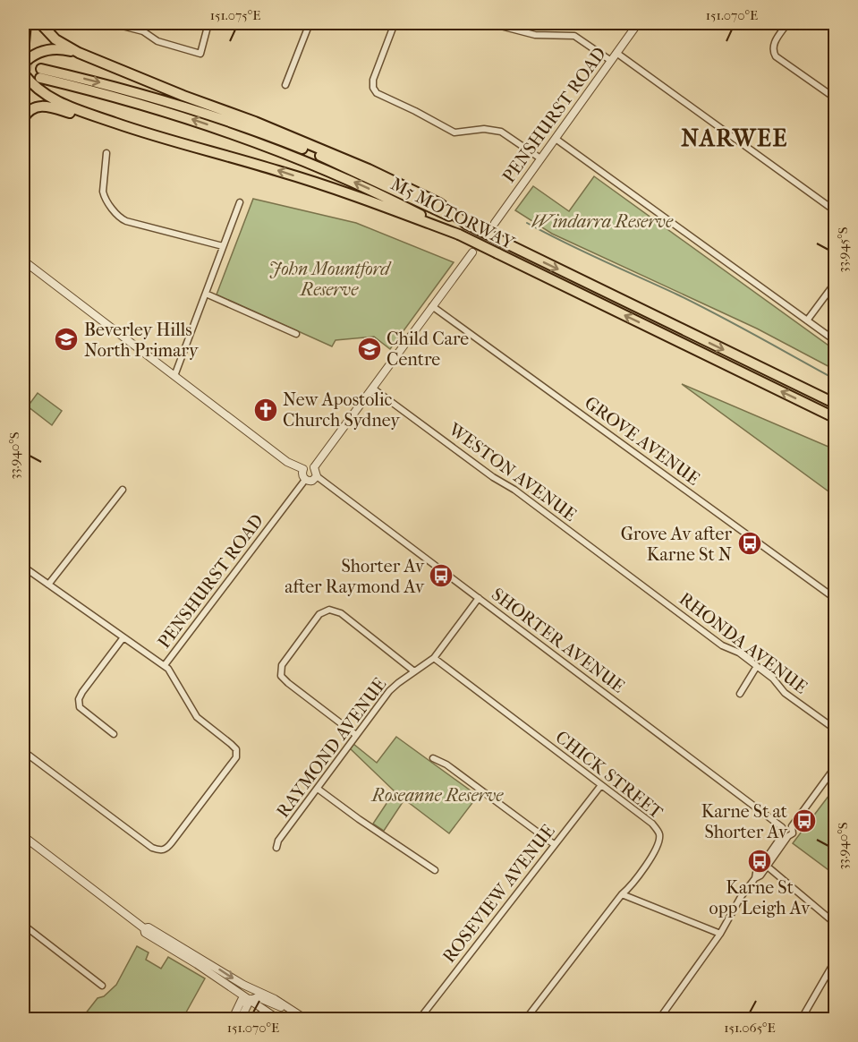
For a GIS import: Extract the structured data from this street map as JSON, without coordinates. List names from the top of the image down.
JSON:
{
  "streets": {
    "highway": ["M5 MOTORWAY"],
    "street": [
      "PENSHURST ROAD",
      "GROVE AVENUE",
      "WESTON AVENUE",
      "SHORTER AVENUE",
      "RHONDA AVENUE",
      "RAYMOND AVENUE",
      "CHICK STREET",
      "ROSEVIEW AVENUE"
    ]
  },
  "crossings": [
    ["PENSHURST ROAD", "SHORTER AVENUE"],
    ["WESTON AVENUE", "RHONDA AVENUE"],
    ["SHORTER AVENUE", "RAYMOND AVENUE"],
    ["RAYMOND AVENUE", "CHICK STREET"],
    ["CHICK STREET", "ROSEVIEW AVENUE"]
  ],
  "districts": ["NARWEE"],
  "parks": ["Windarra Reserve", "John Mountford Reserve", "Roseanne Reserve"],
  "places": {
    "school or university": ["Beverley Hills North Primary", "Child Care Centre"],
    "church": ["New Apostolic Church Sydney"],
    "bus stop": [
      "Grove Av after Karne St N",
      "Shorter Av after Raymond Av",
      "Karne St at Shorter Av",
      "Karne St opp Leigh Av"
    ]
  },
  "coordinates": [
    "151.075°E",
    "151.070°E",
    "33.945°S",
    "33.940°S",
    "151.065°E"
  ]
}
